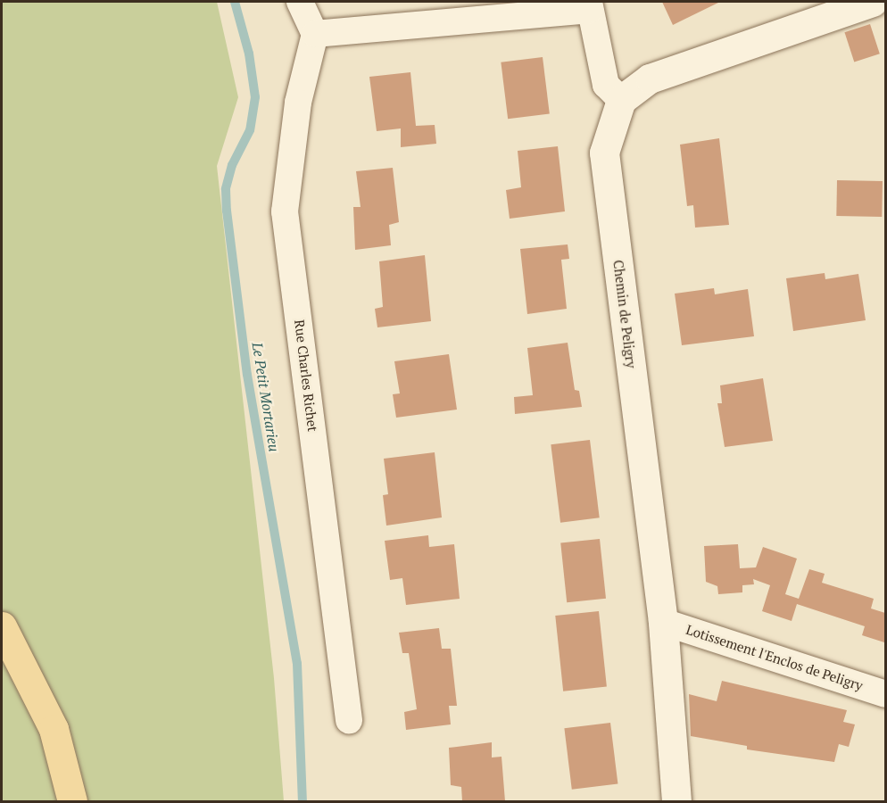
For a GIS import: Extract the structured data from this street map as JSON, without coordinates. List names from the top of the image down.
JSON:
{
  "streets": {
    "street": ["Chemin de Peligry", "Rue Charles Richet", "Lotissement l'Enclos de Peligry"]
  },
  "crossings": [
    ["Chemin de Peligry", "Lotissement l'Enclos de Peligry"]
  ],
  "water": ["Le Petit Mortarieu"]
}
